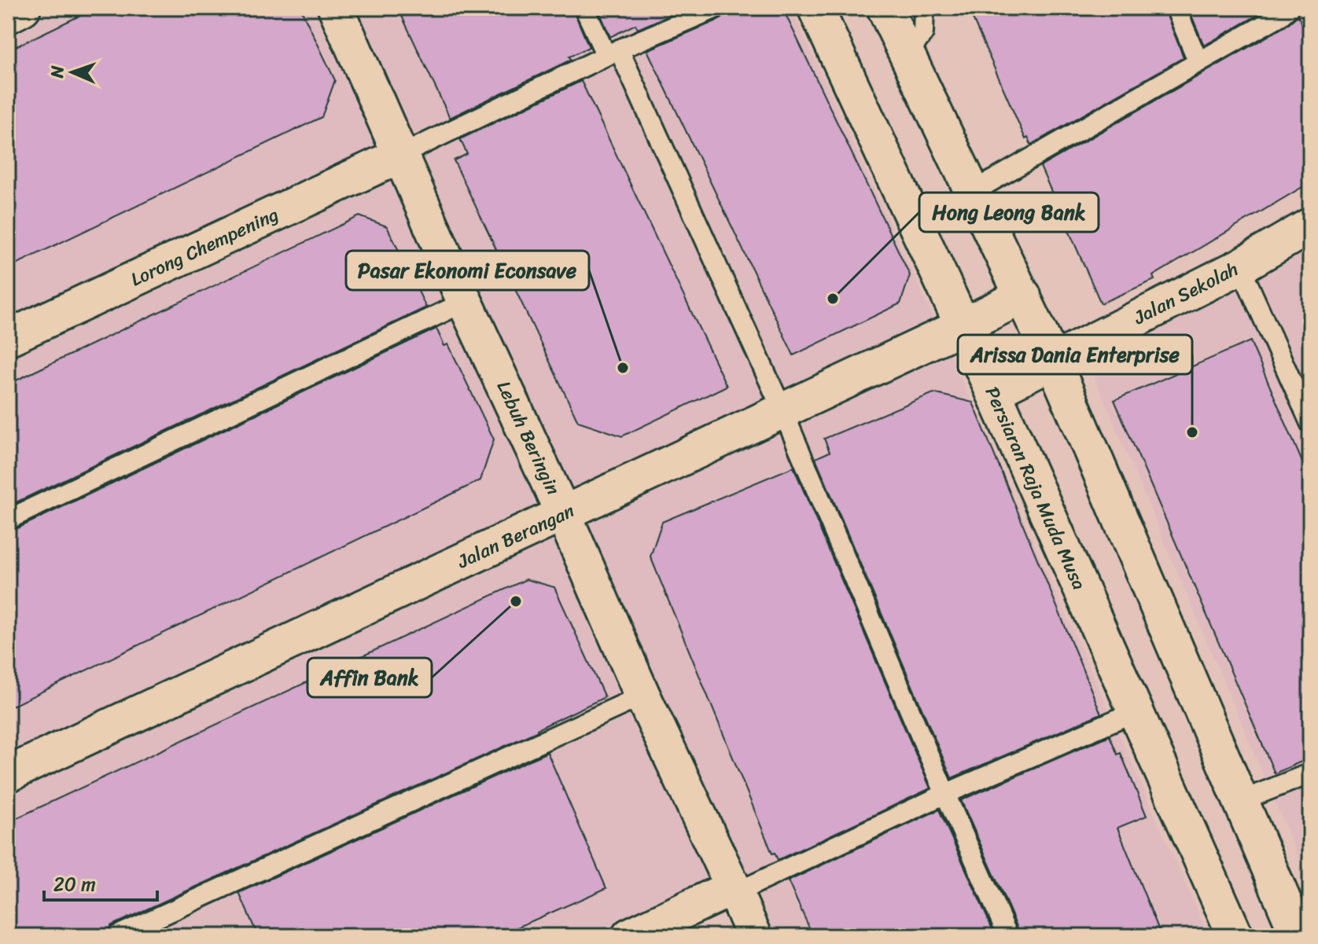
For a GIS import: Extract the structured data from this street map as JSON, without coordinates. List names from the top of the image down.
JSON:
{
  "streets": {
    "street": [
      "Lorong Chempening",
      "Jalan Sekolah",
      "Lebuh Beringin",
      "Persiaran Raja Muda Musa",
      "Jalan Berangan"
    ]
  },
  "crossings": [
    ["Lorong Chempening", "Lebuh Beringin"],
    ["Jalan Sekolah", "Persiaran Raja Muda Musa"],
    ["Lebuh Beringin", "Jalan Berangan"],
    ["Persiaran Raja Muda Musa", "Jalan Berangan"]
  ],
  "places": [
    "Hong Leong Bank",
    "Pasar Ekonomi Econsave",
    "Arissa Dania Enterprise",
    "Affin Bank"
  ],
  "scale_bar": "20 m",
  "north": "left"
}
